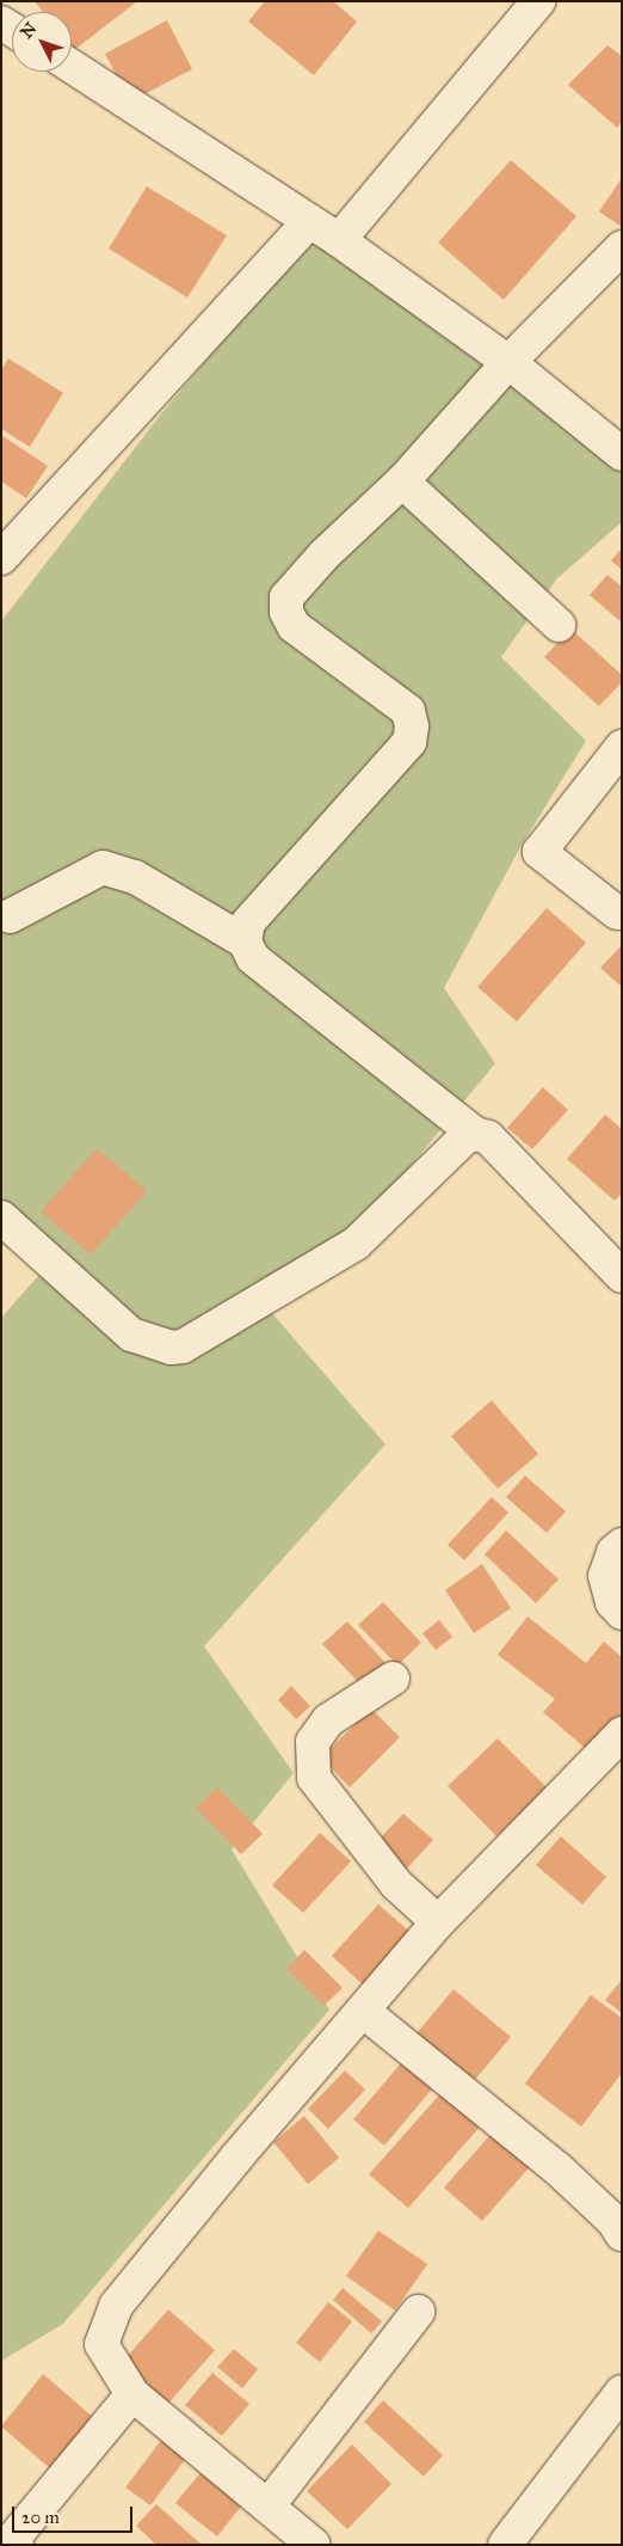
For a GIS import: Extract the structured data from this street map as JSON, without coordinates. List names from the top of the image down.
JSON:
{
  "scale_bar": "20 m",
  "north": "top left"
}
